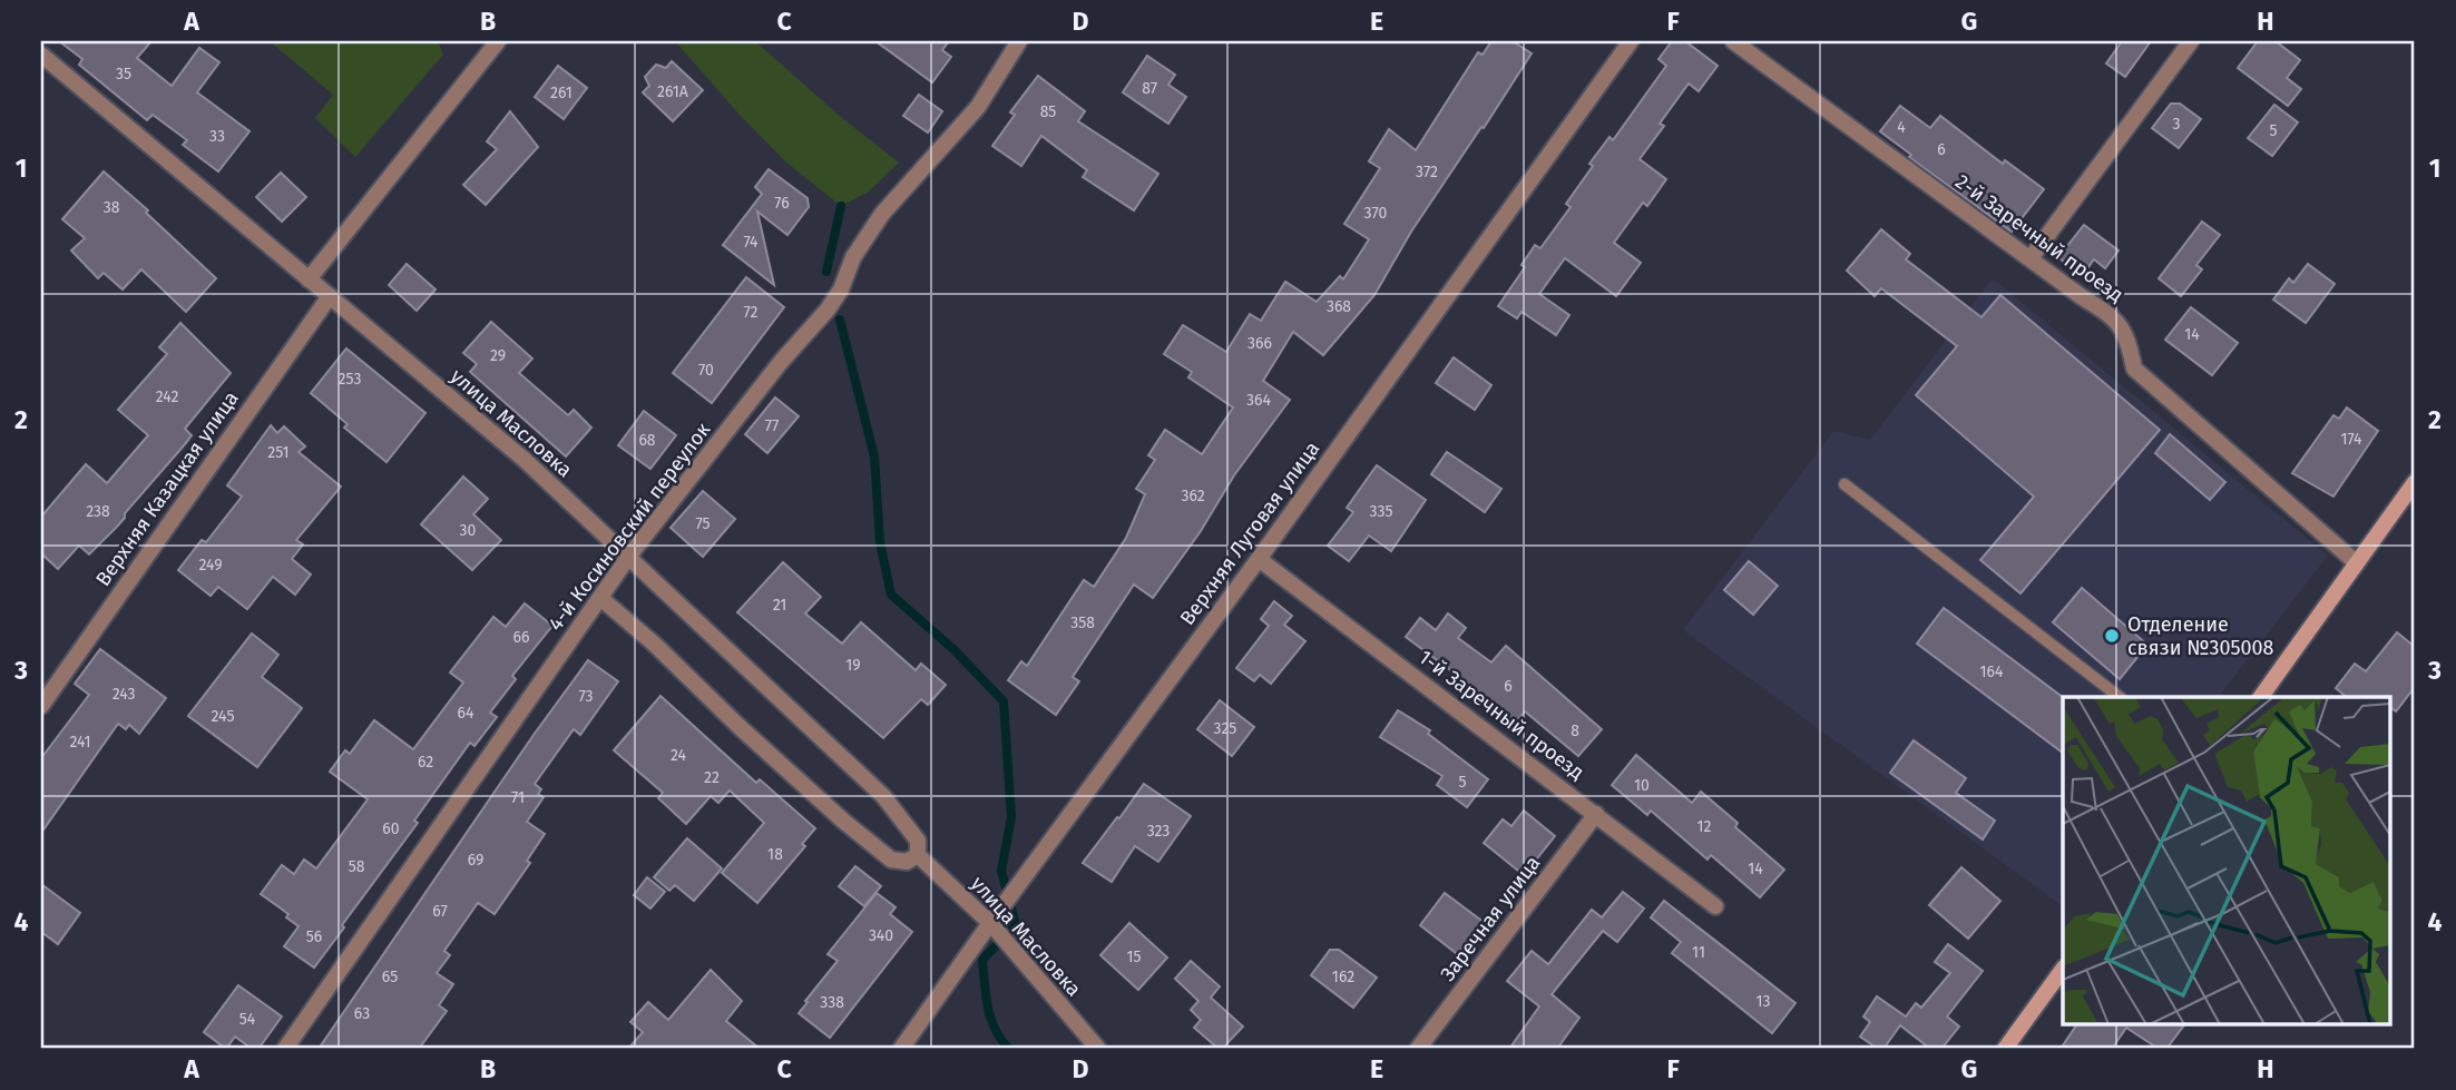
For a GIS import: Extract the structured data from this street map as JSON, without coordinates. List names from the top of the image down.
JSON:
{
  "streets": {
    "street": [
      "2-й Заречный проезд",
      "улица Масловка",
      "Верхняя Казацкая улица",
      "4-й Косиновский переулок",
      "Верхняя Луговая улица",
      "1-й Заречный проезд",
      "Заречная улица"
    ]
  },
  "crossings": [
    ["улица Масловка", "Верхняя Казацкая улица"],
    ["улица Масловка", "4-й Косиновский переулок"],
    ["улица Масловка", "Верхняя Луговая улица"],
    ["Верхняя Луговая улица", "1-й Заречный проезд"],
    ["1-й Заречный проезд", "Заречная улица"]
  ],
  "places": ["Отделение связи №305008"],
  "house_numbers": [
    "35",
    "87",
    "261А",
    "261",
    "85",
    "3",
    "4",
    "5",
    "33",
    "6",
    "372",
    "76",
    "38",
    "370",
    "74",
    "368",
    "72",
    "14",
    "366",
    "29",
    "70",
    "253",
    "242",
    "364",
    "77",
    "174",
    "68",
    "251",
    "362",
    "238",
    "335",
    "75",
    "30",
    "249",
    "21",
    "358",
    "66",
    "19",
    "164",
    "6",
    "243",
    "73",
    "64",
    "245",
    "325",
    "8",
    "241",
    "24",
    "62",
    "22",
    "5",
    "10",
    "71",
    "12",
    "60",
    "323",
    "18",
    "69",
    "58",
    "14",
    "67",
    "340",
    "56",
    "11",
    "15",
    "65",
    "162",
    "13",
    "338",
    "63",
    "54"
  ],
  "grid": {
    "columns": [
      "A",
      "B",
      "C",
      "D",
      "E",
      "F",
      "G",
      "H"
    ],
    "rows": [
      "1",
      "2",
      "3",
      "4"
    ]
  }
}
